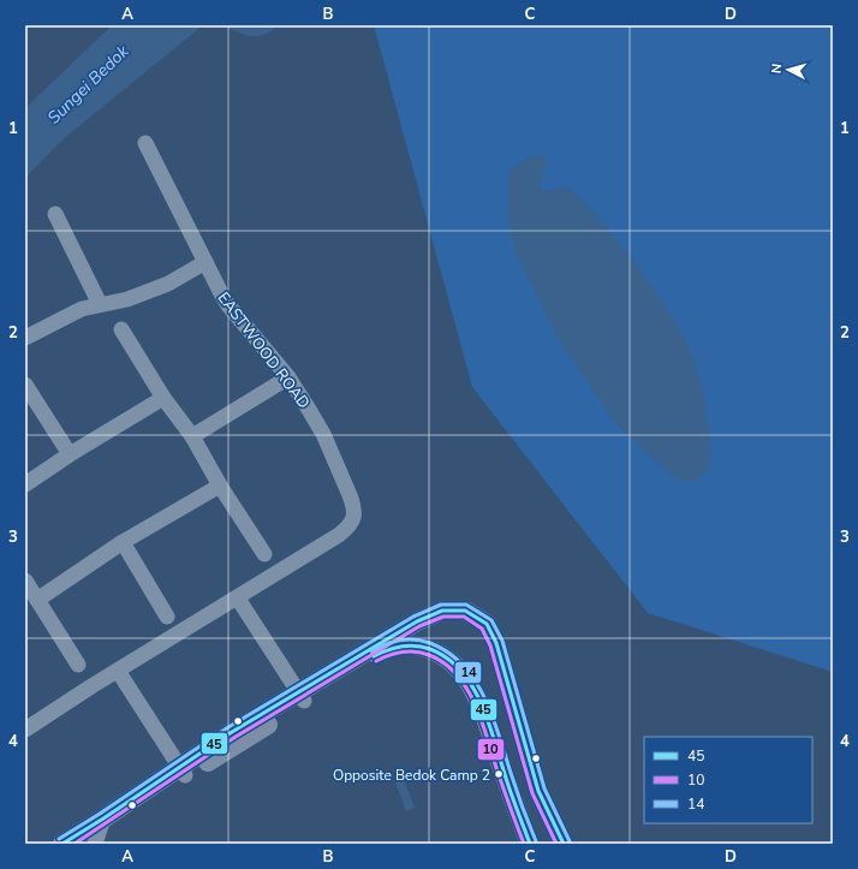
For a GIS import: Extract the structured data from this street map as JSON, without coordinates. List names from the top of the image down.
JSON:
{
  "streets": {
    "street": ["EASTWOOD ROAD"]
  },
  "water": ["Sungei Bedok"],
  "places": ["Opposite Bedok Camp 2"],
  "lines": ["transit line 14", "transit line 45", "transit line 10"],
  "legend": ["45", "10", "14"],
  "north": "left",
  "grid": {
    "columns": [
      "A",
      "B",
      "C",
      "D"
    ],
    "rows": [
      "1",
      "2",
      "3",
      "4"
    ]
  }
}
